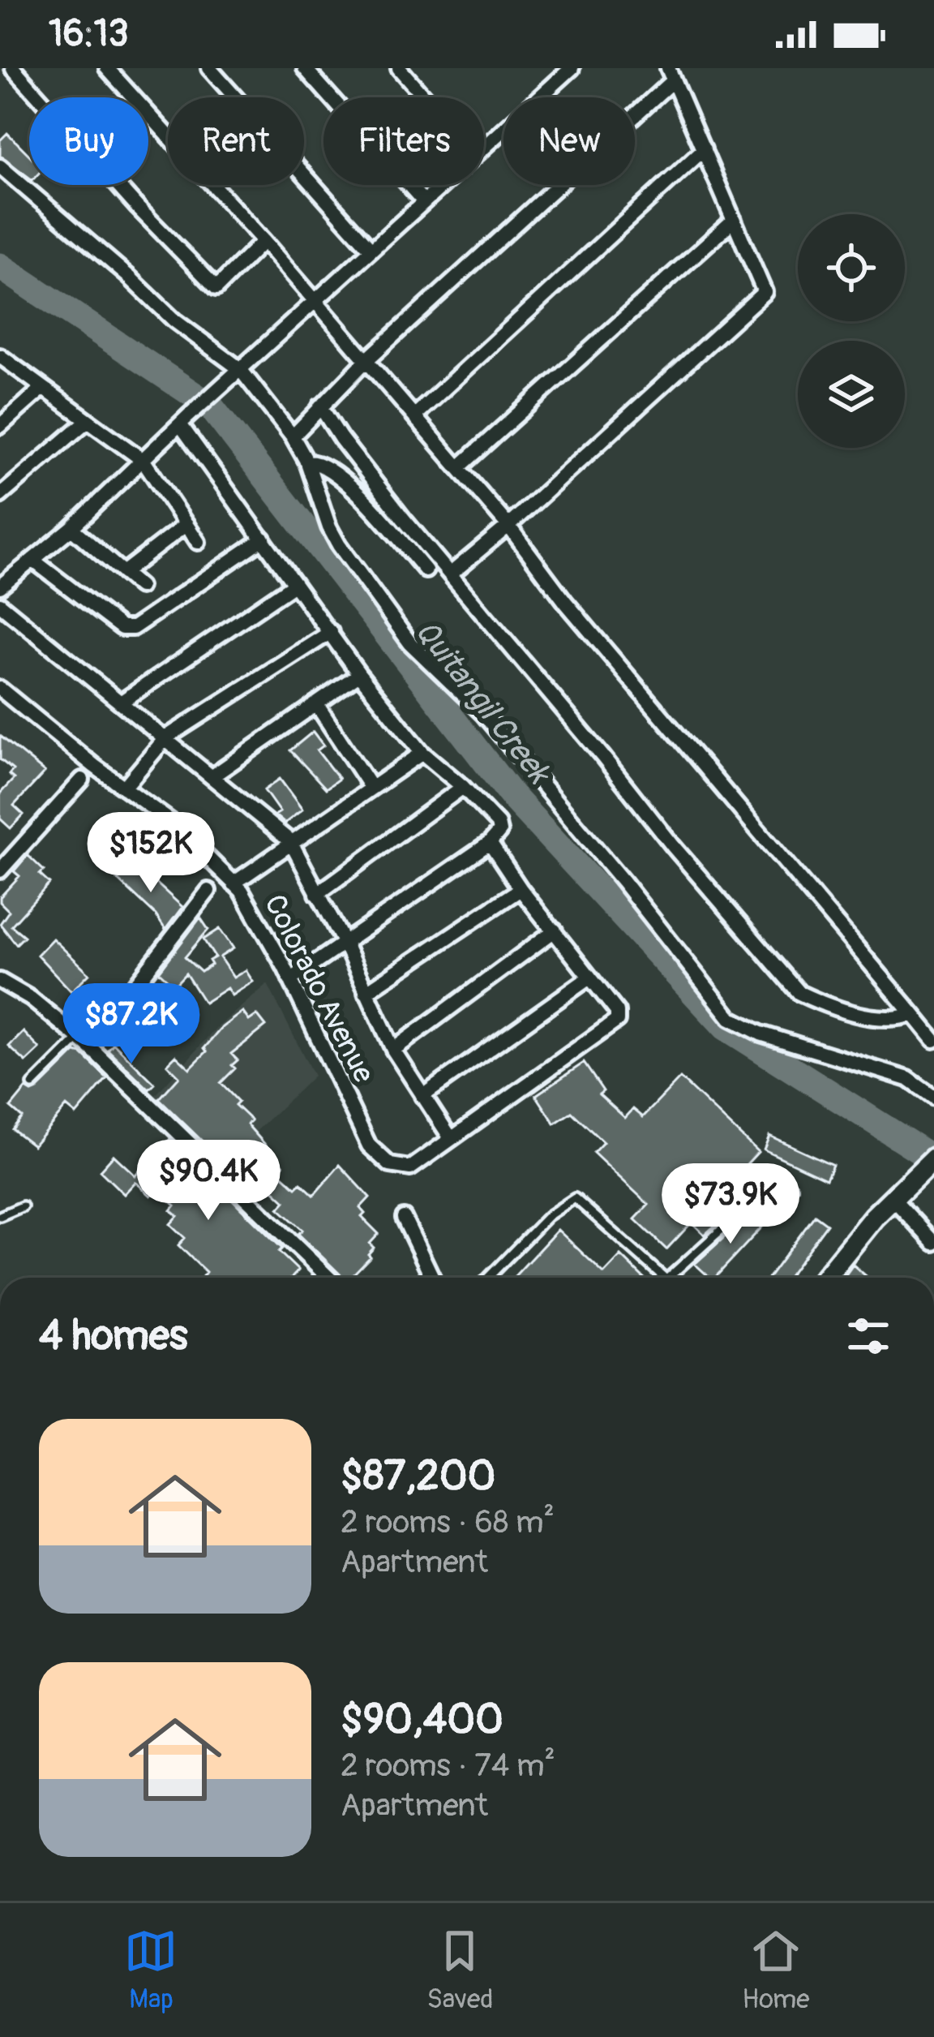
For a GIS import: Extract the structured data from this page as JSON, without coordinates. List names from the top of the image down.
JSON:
{
  "streets": {
    "street": ["Colorado Avenue"]
  },
  "water": ["Quitangil Creek"],
  "page": {
    "status": "16:13",
    "chip": [
      "Buy",
      "Rent",
      "Filters",
      "New"
    ],
    "price": [
      "$152K",
      "$87.2K",
      "$90.4K",
      "$73.9K"
    ],
    "heading": "4 homes",
    "list": [
      {
        "name": "$87,200",
        "note": "2 rooms · 68 m² · Apartment"
      },
      {
        "name": "$90,400",
        "note": "2 rooms · 74 m² · Apartment"
      }
    ],
    "tabs": ["Map", "Saved", "Home"]
  }
}
